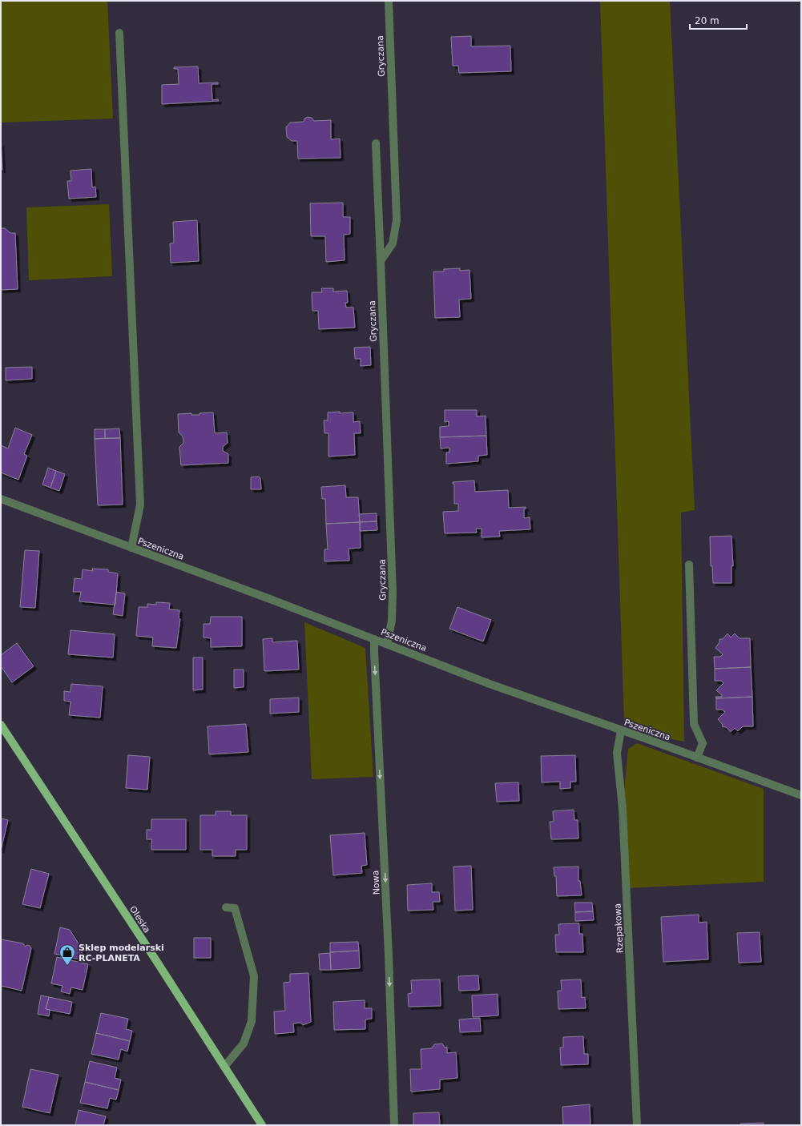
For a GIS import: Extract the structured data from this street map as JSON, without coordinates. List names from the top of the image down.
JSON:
{
  "streets": {
    "main road": ["Oleska"],
    "street": [
      "Gryczana",
      "Pszeniczna",
      "Nowa",
      "Rzepakowa"
    ]
  },
  "crossings": [
    ["Gryczana", "Pszeniczna"],
    ["Pszeniczna", "Nowa"],
    ["Pszeniczna", "Rzepakowa"]
  ],
  "one_way": ["Nowa"],
  "places": {
    "shop": ["Sklep modelarski RC-PLANETA"]
  },
  "scale_bar": "20 m"
}
